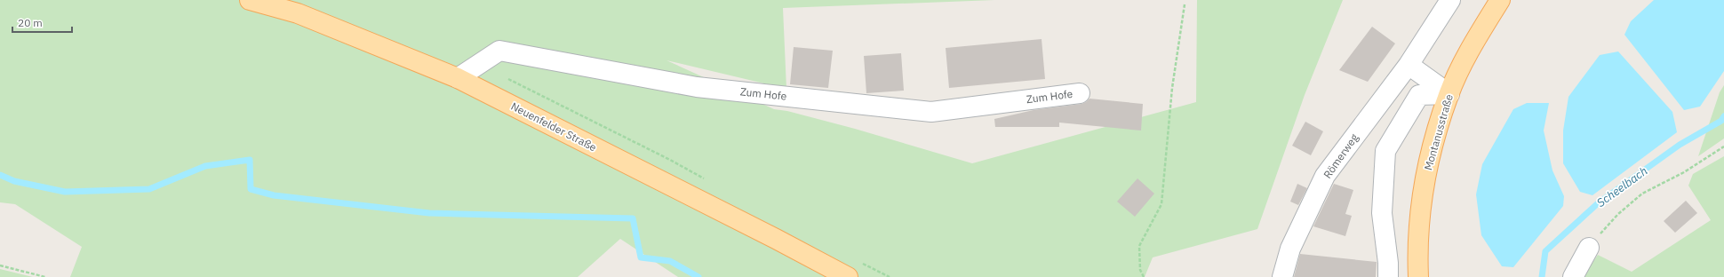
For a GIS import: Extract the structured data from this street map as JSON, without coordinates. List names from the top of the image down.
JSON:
{
  "streets": {
    "main road": ["Neuenfelder Straße", "Montanusstraße"],
    "street": ["Zum Hofe", "Römerweg"]
  },
  "crossings": [
    ["Zum Hofe", "Neuenfelder Straße"]
  ],
  "water": ["Scheelbach"],
  "scale_bar": "20 m"
}
